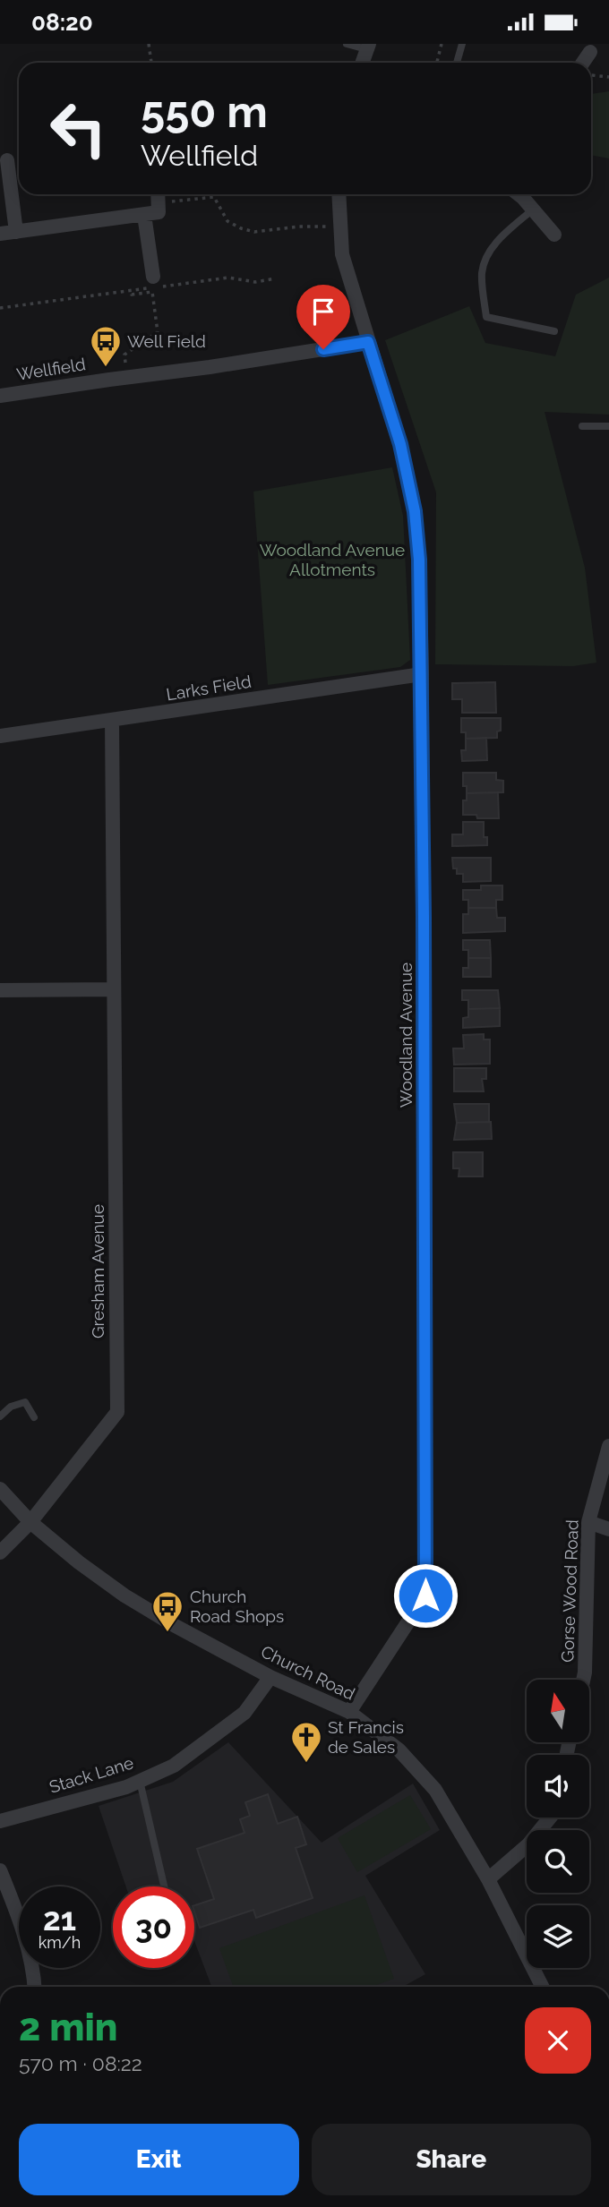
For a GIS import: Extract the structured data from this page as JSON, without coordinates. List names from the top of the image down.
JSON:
{
  "streets": {
    "street": [
      "Wellfield",
      "Larks Field",
      "Woodland Avenue",
      "Gresham Avenue",
      "Gorse Wood Road",
      "Church Road",
      "Stack Lane"
    ]
  },
  "crossings": [
    ["Wellfield", "Woodland Avenue"],
    ["Larks Field", "Woodland Avenue"],
    ["Larks Field", "Gresham Avenue"],
    ["Woodland Avenue", "Church Road"],
    ["Gresham Avenue", "Church Road"],
    ["Church Road", "Stack Lane"]
  ],
  "parks": ["Woodland Avenue Allotments"],
  "places": {
    "bus stop": ["Well Field", "Church Road Shops"],
    "church": ["St Francis de Sales"]
  },
  "north": "top",
  "page": {
    "status": "08:20",
    "turn": ["550 m", "Wellfield"],
    "speed": "21 km/h",
    "limit": "30",
    "heading": ["2 min", "570 m · 08:22"],
    "buttons": ["Exit", "Share"]
  }
}
